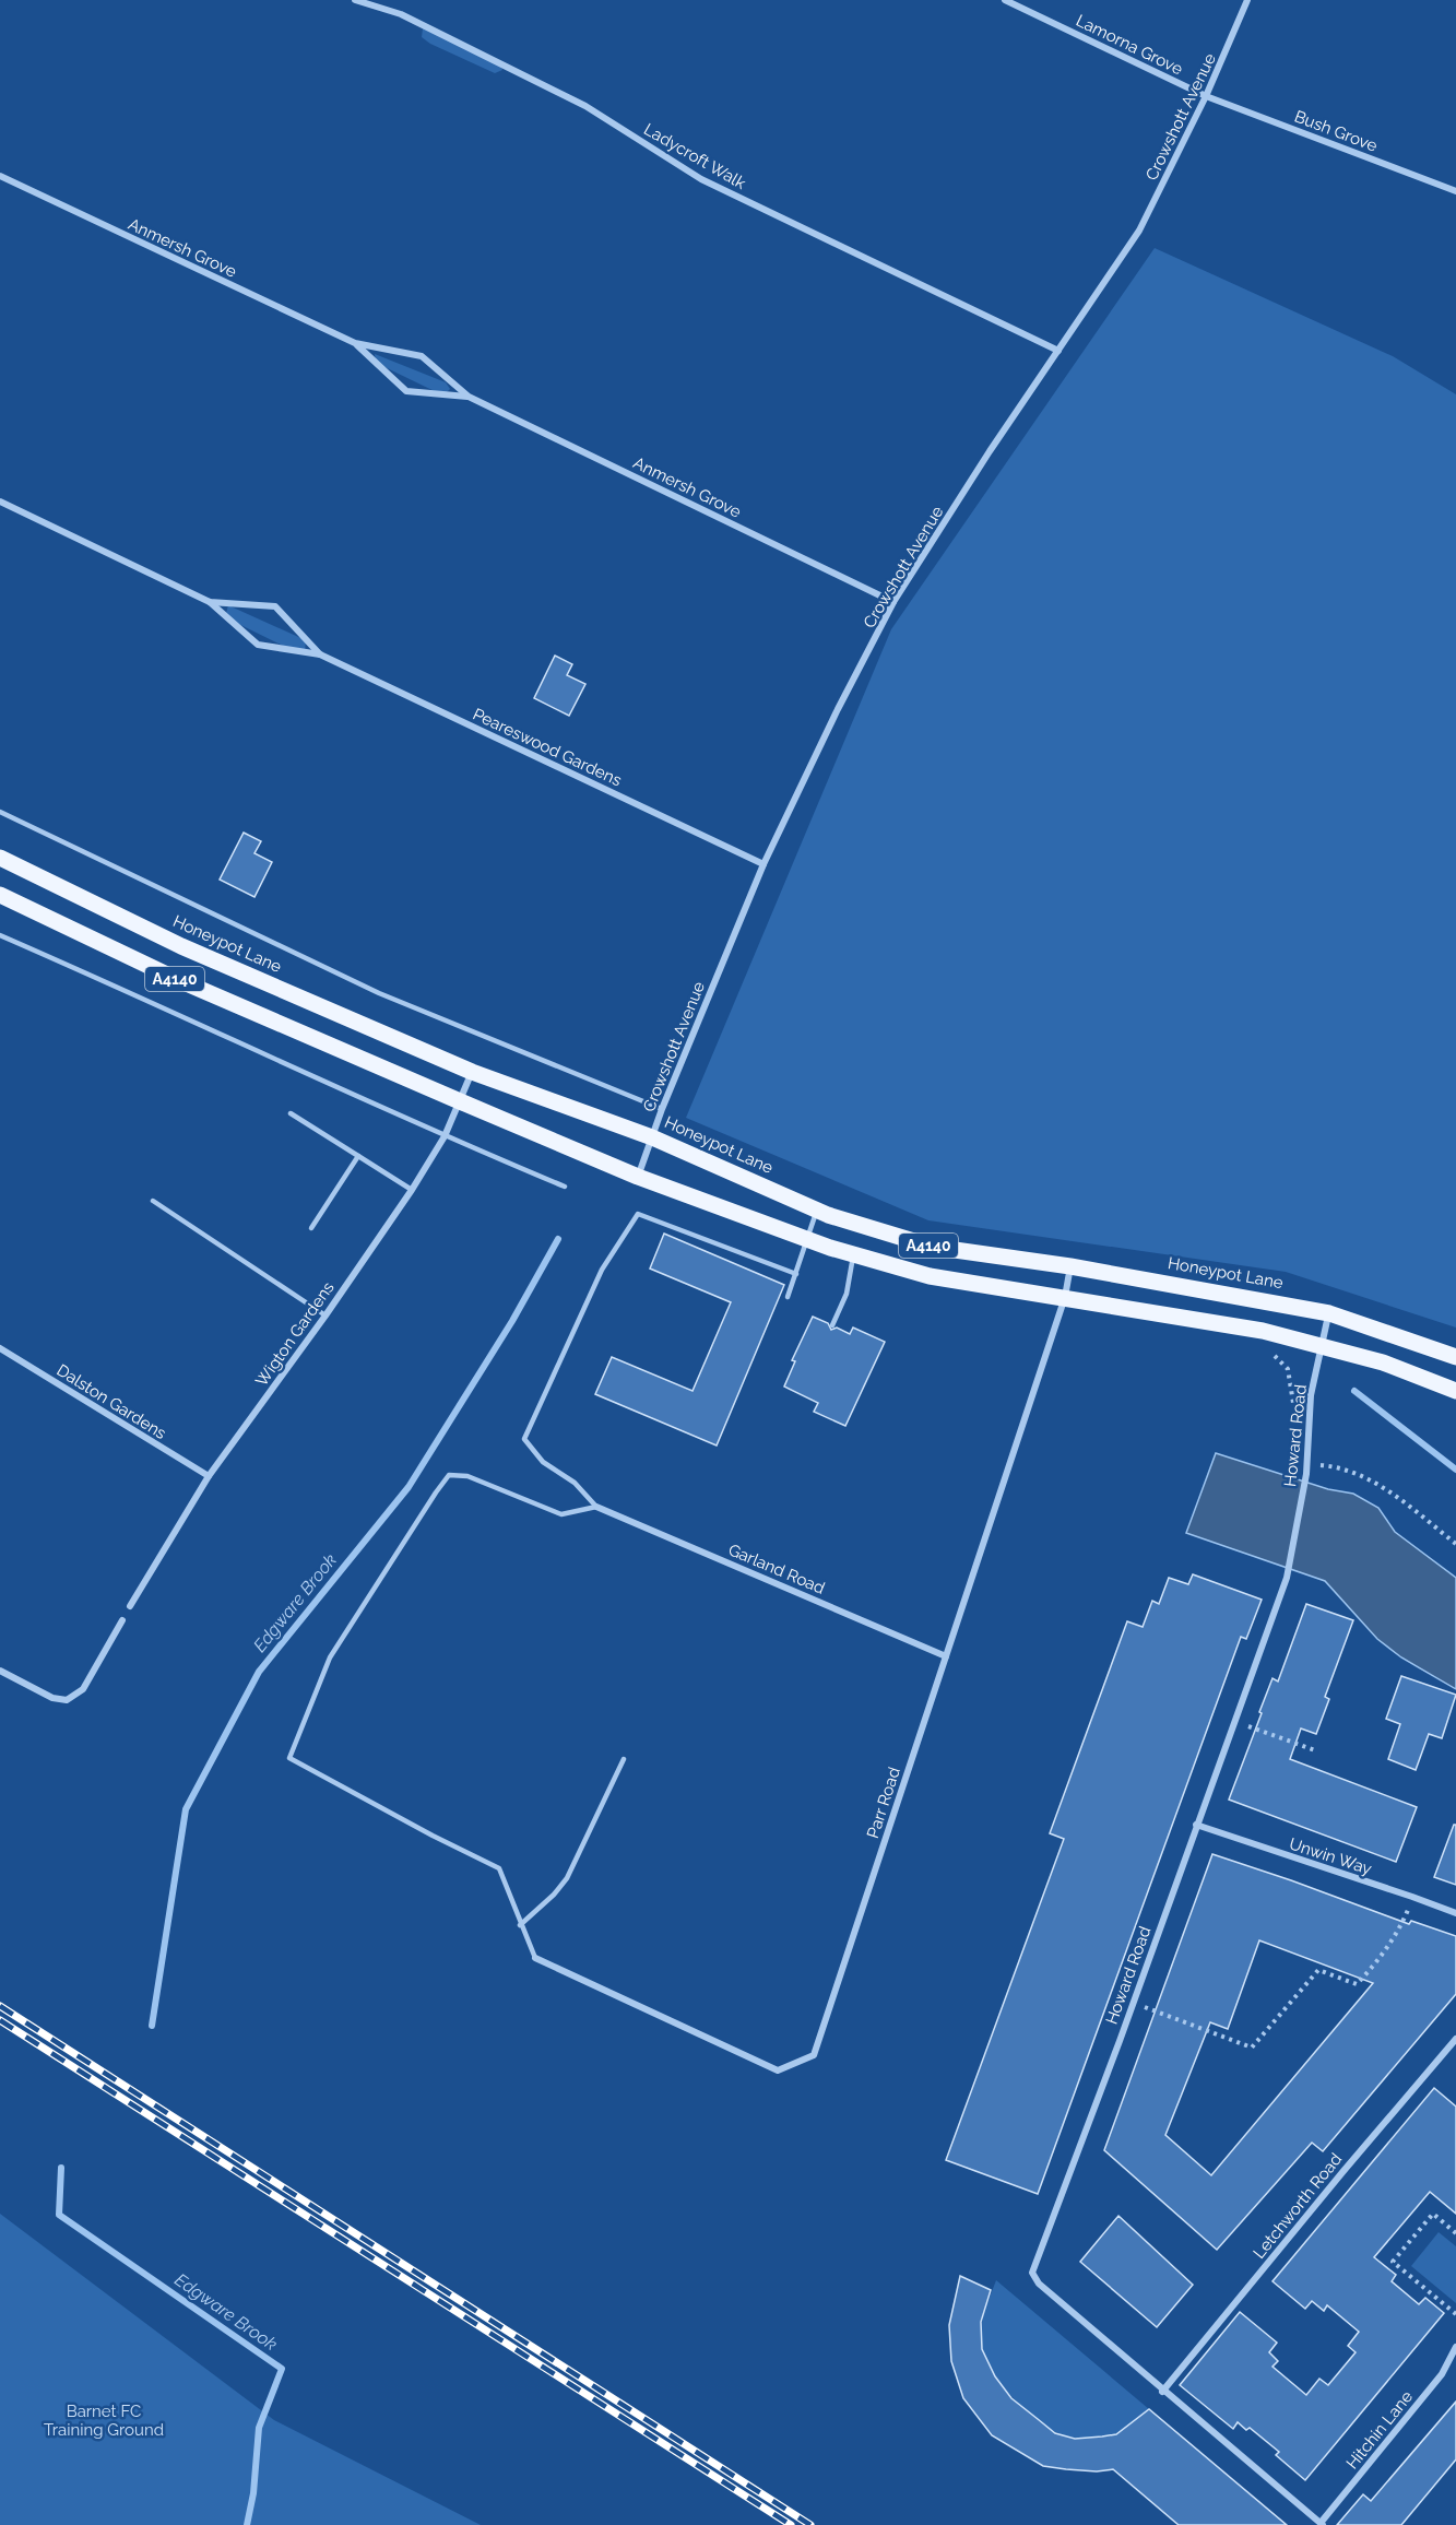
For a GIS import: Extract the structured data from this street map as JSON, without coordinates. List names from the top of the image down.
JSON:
{
  "streets": {
    "main road": ["Honeypot Lane", "A4140"],
    "street": [
      "Lamorna Grove",
      "Crowshott Avenue",
      "Bush Grove",
      "Ladycroft Walk",
      "Anmersh Grove",
      "Peareswood Gardens",
      "Wigton Gardens",
      "Dalston Gardens",
      "Howard Road",
      "Garland Road",
      "Parr Road",
      "Unwin Way",
      "Letchworth Road",
      "Hitchin Lane"
    ]
  },
  "crossings": [
    ["Lamorna Grove", "Crowshott Avenue"],
    ["Lamorna Grove", "Bush Grove"],
    ["Crowshott Avenue", "Bush Grove"],
    ["Crowshott Avenue", "Ladycroft Walk"],
    ["Crowshott Avenue", "Anmersh Grove"],
    ["Crowshott Avenue", "Peareswood Gardens"],
    ["Crowshott Avenue", "Honeypot Lane"],
    ["Crowshott Avenue", "A4140"],
    ["Honeypot Lane", "Wigton Gardens"],
    ["Honeypot Lane", "Howard Road"],
    ["Honeypot Lane", "Parr Road"],
    ["A4140", "Wigton Gardens"],
    ["A4140", "Howard Road"],
    ["A4140", "Parr Road"],
    ["Wigton Gardens", "Dalston Gardens"],
    ["Howard Road", "Unwin Way"],
    ["Howard Road", "Letchworth Road"],
    ["Howard Road", "Hitchin Lane"],
    ["Garland Road", "Parr Road"]
  ],
  "water": ["Edgware Brook"],
  "parks": ["Barnet FC Training Ground"]
}
